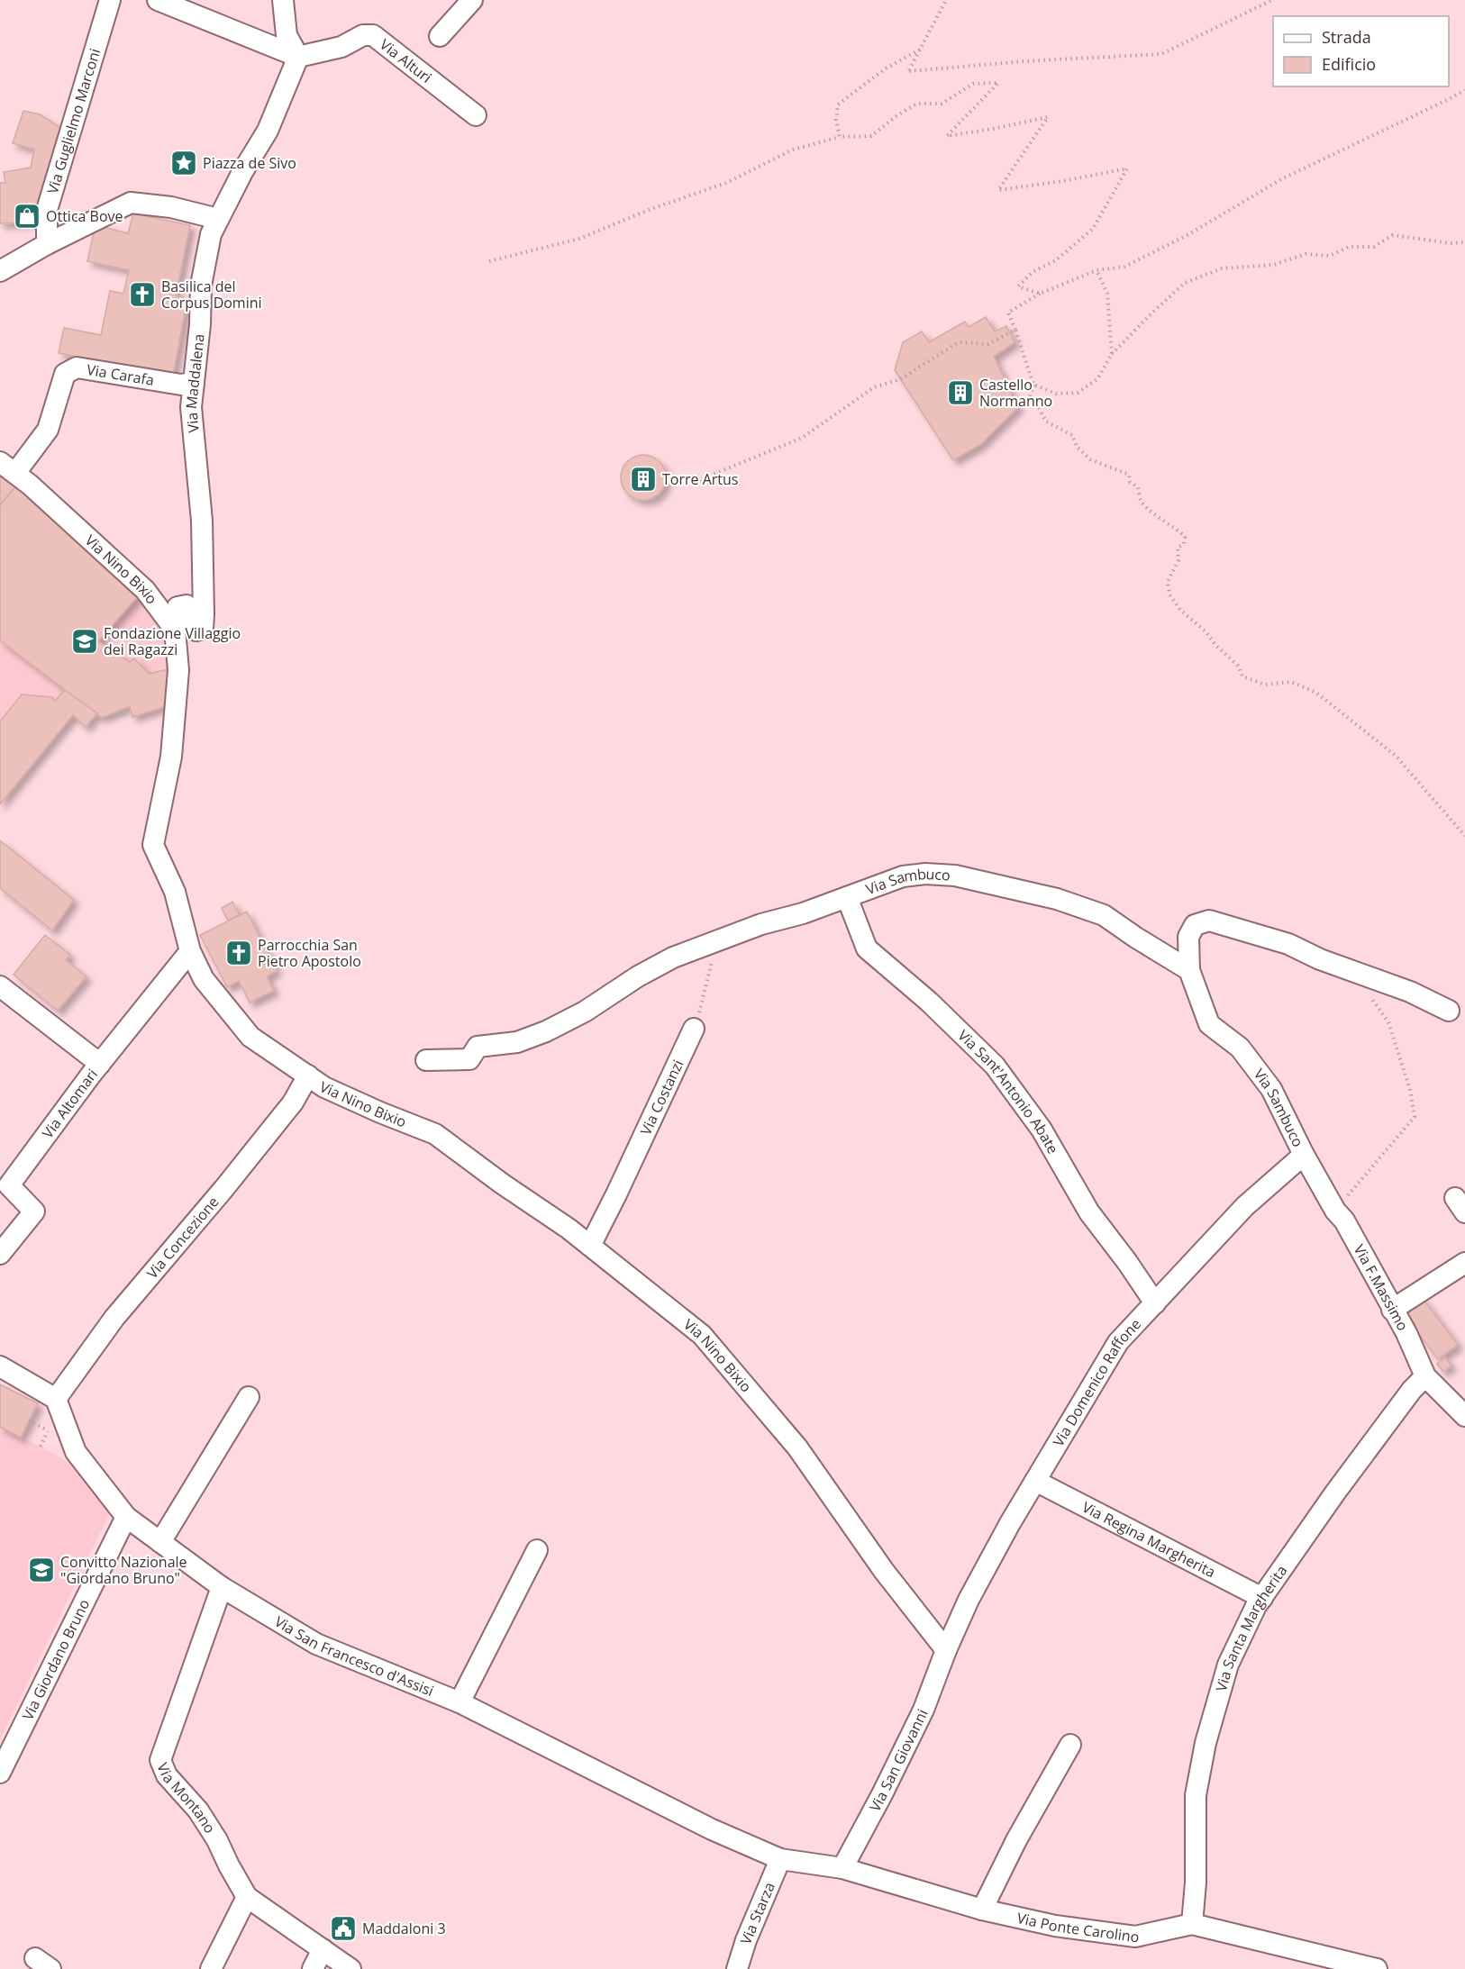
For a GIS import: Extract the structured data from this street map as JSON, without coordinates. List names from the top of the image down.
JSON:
{
  "streets": {
    "street": [
      "Via Alturi",
      "Via Guglielmo Marconi",
      "Via Carafa",
      "Via Maddalena",
      "Via Nino Bixio",
      "Via Sambuco",
      "Via Sant'Antonio Abate",
      "Via Costanzi",
      "Via Altomari",
      "Via Concezione",
      "Via F.Massimo",
      "Via Domenico Raffone",
      "Via Regina Margherita",
      "Via Santa Margherita",
      "Via San Francesco d'Assisi",
      "Via Giordano Bruno",
      "Via San Giovanni",
      "Via Montano",
      "Via Starza",
      "Via Ponte Carolino"
    ]
  },
  "crossings": [
    ["Via Alturi", "Via Maddalena"],
    ["Via Carafa", "Via Maddalena"],
    ["Via Carafa", "Via Nino Bixio"],
    ["Via Maddalena", "Via Nino Bixio"],
    ["Via Nino Bixio", "Via Costanzi"],
    ["Via Nino Bixio", "Via Altomari"],
    ["Via Nino Bixio", "Via Concezione"],
    ["Via Nino Bixio", "Via Domenico Raffone"],
    ["Via Nino Bixio", "Via San Giovanni"],
    ["Via Sambuco", "Via Sant'Antonio Abate"],
    ["Via Sambuco", "Via F.Massimo"],
    ["Via Sambuco", "Via Domenico Raffone"],
    ["Via Sant'Antonio Abate", "Via Domenico Raffone"],
    ["Via Concezione", "Via San Francesco d'Assisi"],
    ["Via F.Massimo", "Via Domenico Raffone"],
    ["Via F.Massimo", "Via Santa Margherita"],
    ["Via Domenico Raffone", "Via Regina Margherita"],
    ["Via Domenico Raffone", "Via San Giovanni"],
    ["Via Regina Margherita", "Via Santa Margherita"],
    ["Via Santa Margherita", "Via Ponte Carolino"],
    ["Via San Francesco d'Assisi", "Via Giordano Bruno"],
    ["Via San Francesco d'Assisi", "Via Montano"],
    ["Via San Francesco d'Assisi", "Via Starza"],
    ["Via San Francesco d'Assisi", "Via Ponte Carolino"],
    ["Via San Giovanni", "Via Ponte Carolino"],
    ["Via Starza", "Via Ponte Carolino"]
  ],
  "places": {
    "place": ["Piazza de Sivo"],
    "shop": ["Ottica Bove"],
    "church": ["Basilica del Corpus Domini", "Parrocchia San Pietro Apostolo"],
    "building": ["Castello Normanno", "Torre Artus"],
    "school or university": ["Fondazione Villaggio dei Ragazzi", "Convitto Nazionale \"Giordano Bruno\""],
    "public building": ["Maddaloni 3"]
  },
  "legend": ["Strada", "Edificio"]
}
